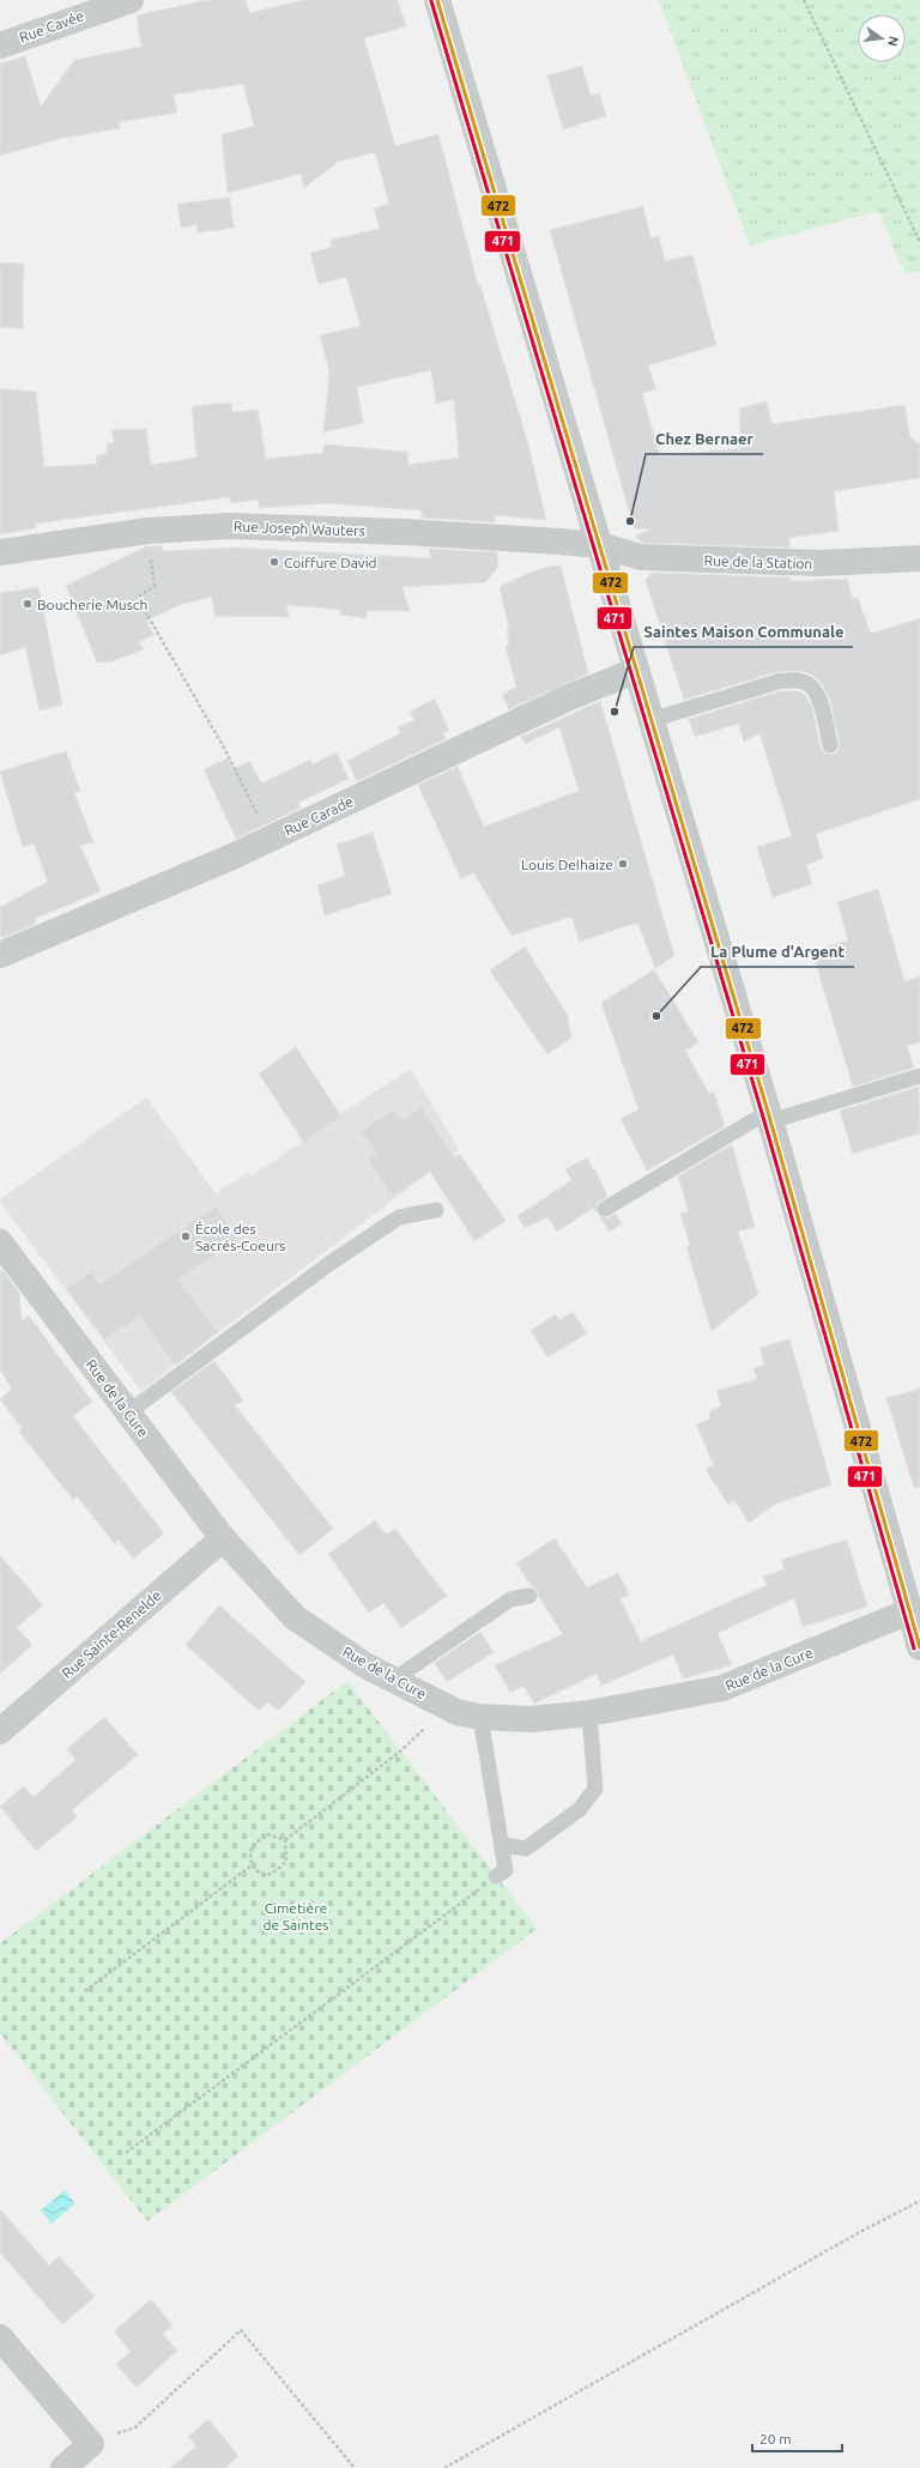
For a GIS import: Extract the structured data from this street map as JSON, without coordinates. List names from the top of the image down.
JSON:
{
  "streets": {
    "street": [
      "Rue Cavée",
      "Rue Joseph Wauters",
      "Rue de la Station",
      "Rue Carade",
      "Rue de la Cure",
      "Rue Sainte-Renelde"
    ]
  },
  "crossings": [
    ["Rue Joseph Wauters", "Rue de la Station"],
    ["Rue de la Cure", "Rue Sainte-Renelde"]
  ],
  "parks": ["Cimetière de Saintes"],
  "places": [
    "Chez Bernaer",
    "Coiffure David",
    "Boucherie Musch",
    "Saintes Maison Communale",
    "Louis Delhaize",
    "La Plume d'Argent",
    "École des Sacrés-Coeurs"
  ],
  "lines": ["transit line 472", "transit line 471"],
  "scale_bar": "20 m",
  "north": "right"
}
